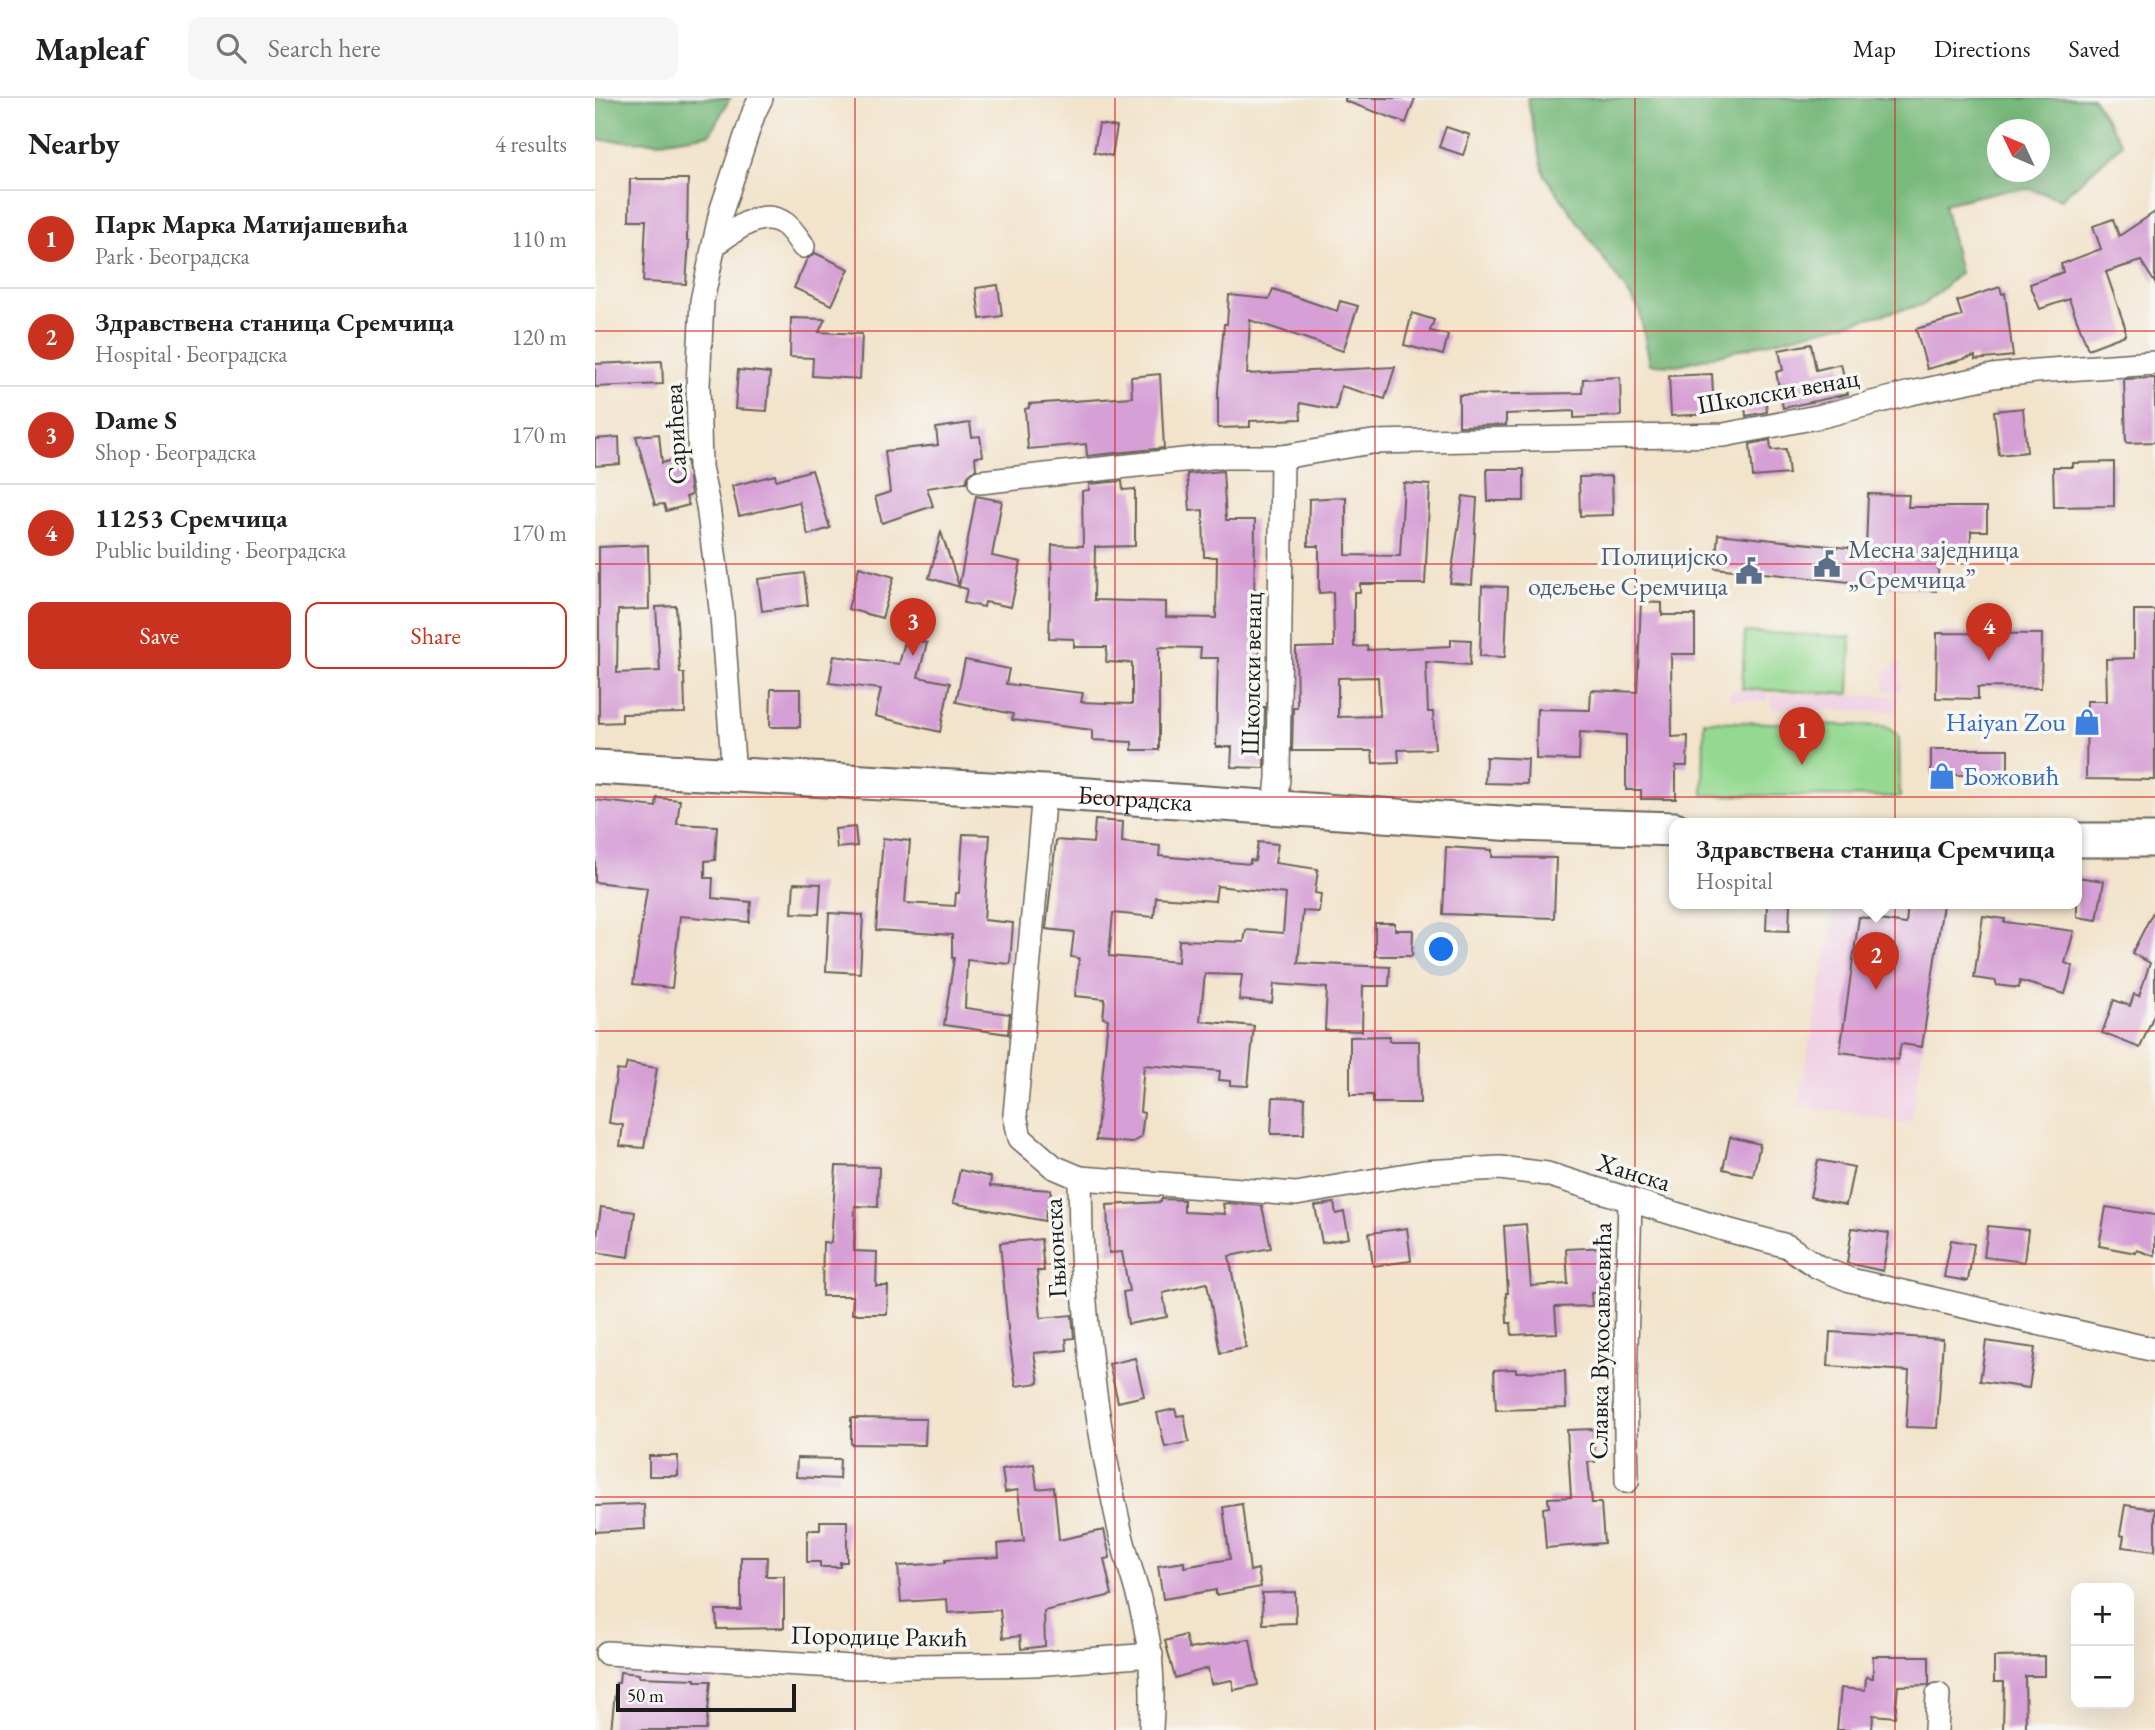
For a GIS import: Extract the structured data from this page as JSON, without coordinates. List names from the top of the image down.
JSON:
{
  "streets": {
    "main road": ["Београдска"],
    "street": [
      "Школски венац",
      "Сарићева",
      "Ханска",
      "Гњионска",
      "Славка Вукосављевића",
      "Породице Ракић"
    ]
  },
  "crossings": [
    ["Школски венац", "Београдска"],
    ["Сарићева", "Београдска"],
    ["Београдска", "Гњионска"],
    ["Ханска", "Гњионска"],
    ["Ханска", "Славка Вукосављевића"],
    ["Гњионска", "Породице Ракић"]
  ],
  "places": {
    "public building": ["Месна заједница „Сремчица”", "Полицијско одељење Сремчица"],
    "shop": ["Haiyan Zou", "Божовић"]
  },
  "scale_bar": "50 m",
  "north": "top left",
  "page": {
    "header": "Mapleaf",
    "search": "Search here",
    "nav": ["Map", "Directions", "Saved"],
    "heading": ["Nearby", "4 results"],
    "list": [
      {
        "mark": "1",
        "name": "Парк Марка Матијашевића",
        "note": "Park · Београдска",
        "value": "110 m"
      },
      {
        "mark": "2",
        "name": "Здравствена станица Сремчица",
        "note": "Hospital · Београдска",
        "value": "120 m"
      },
      {
        "mark": "3",
        "name": "Dame S",
        "note": "Shop · Београдска",
        "value": "170 m"
      },
      {
        "mark": "4",
        "name": "11253 Сремчица",
        "note": "Public building · Београдска",
        "value": "170 m"
      }
    ],
    "buttons": ["Save", "Share"],
    "pins": [
      "3",
      "4",
      "1",
      "2"
    ],
    "popup": ["Здравствена станица Сремчица", "Hospital"],
    "map_buttons": ["+", "−"],
    "scale": "50 m"
  }
}
